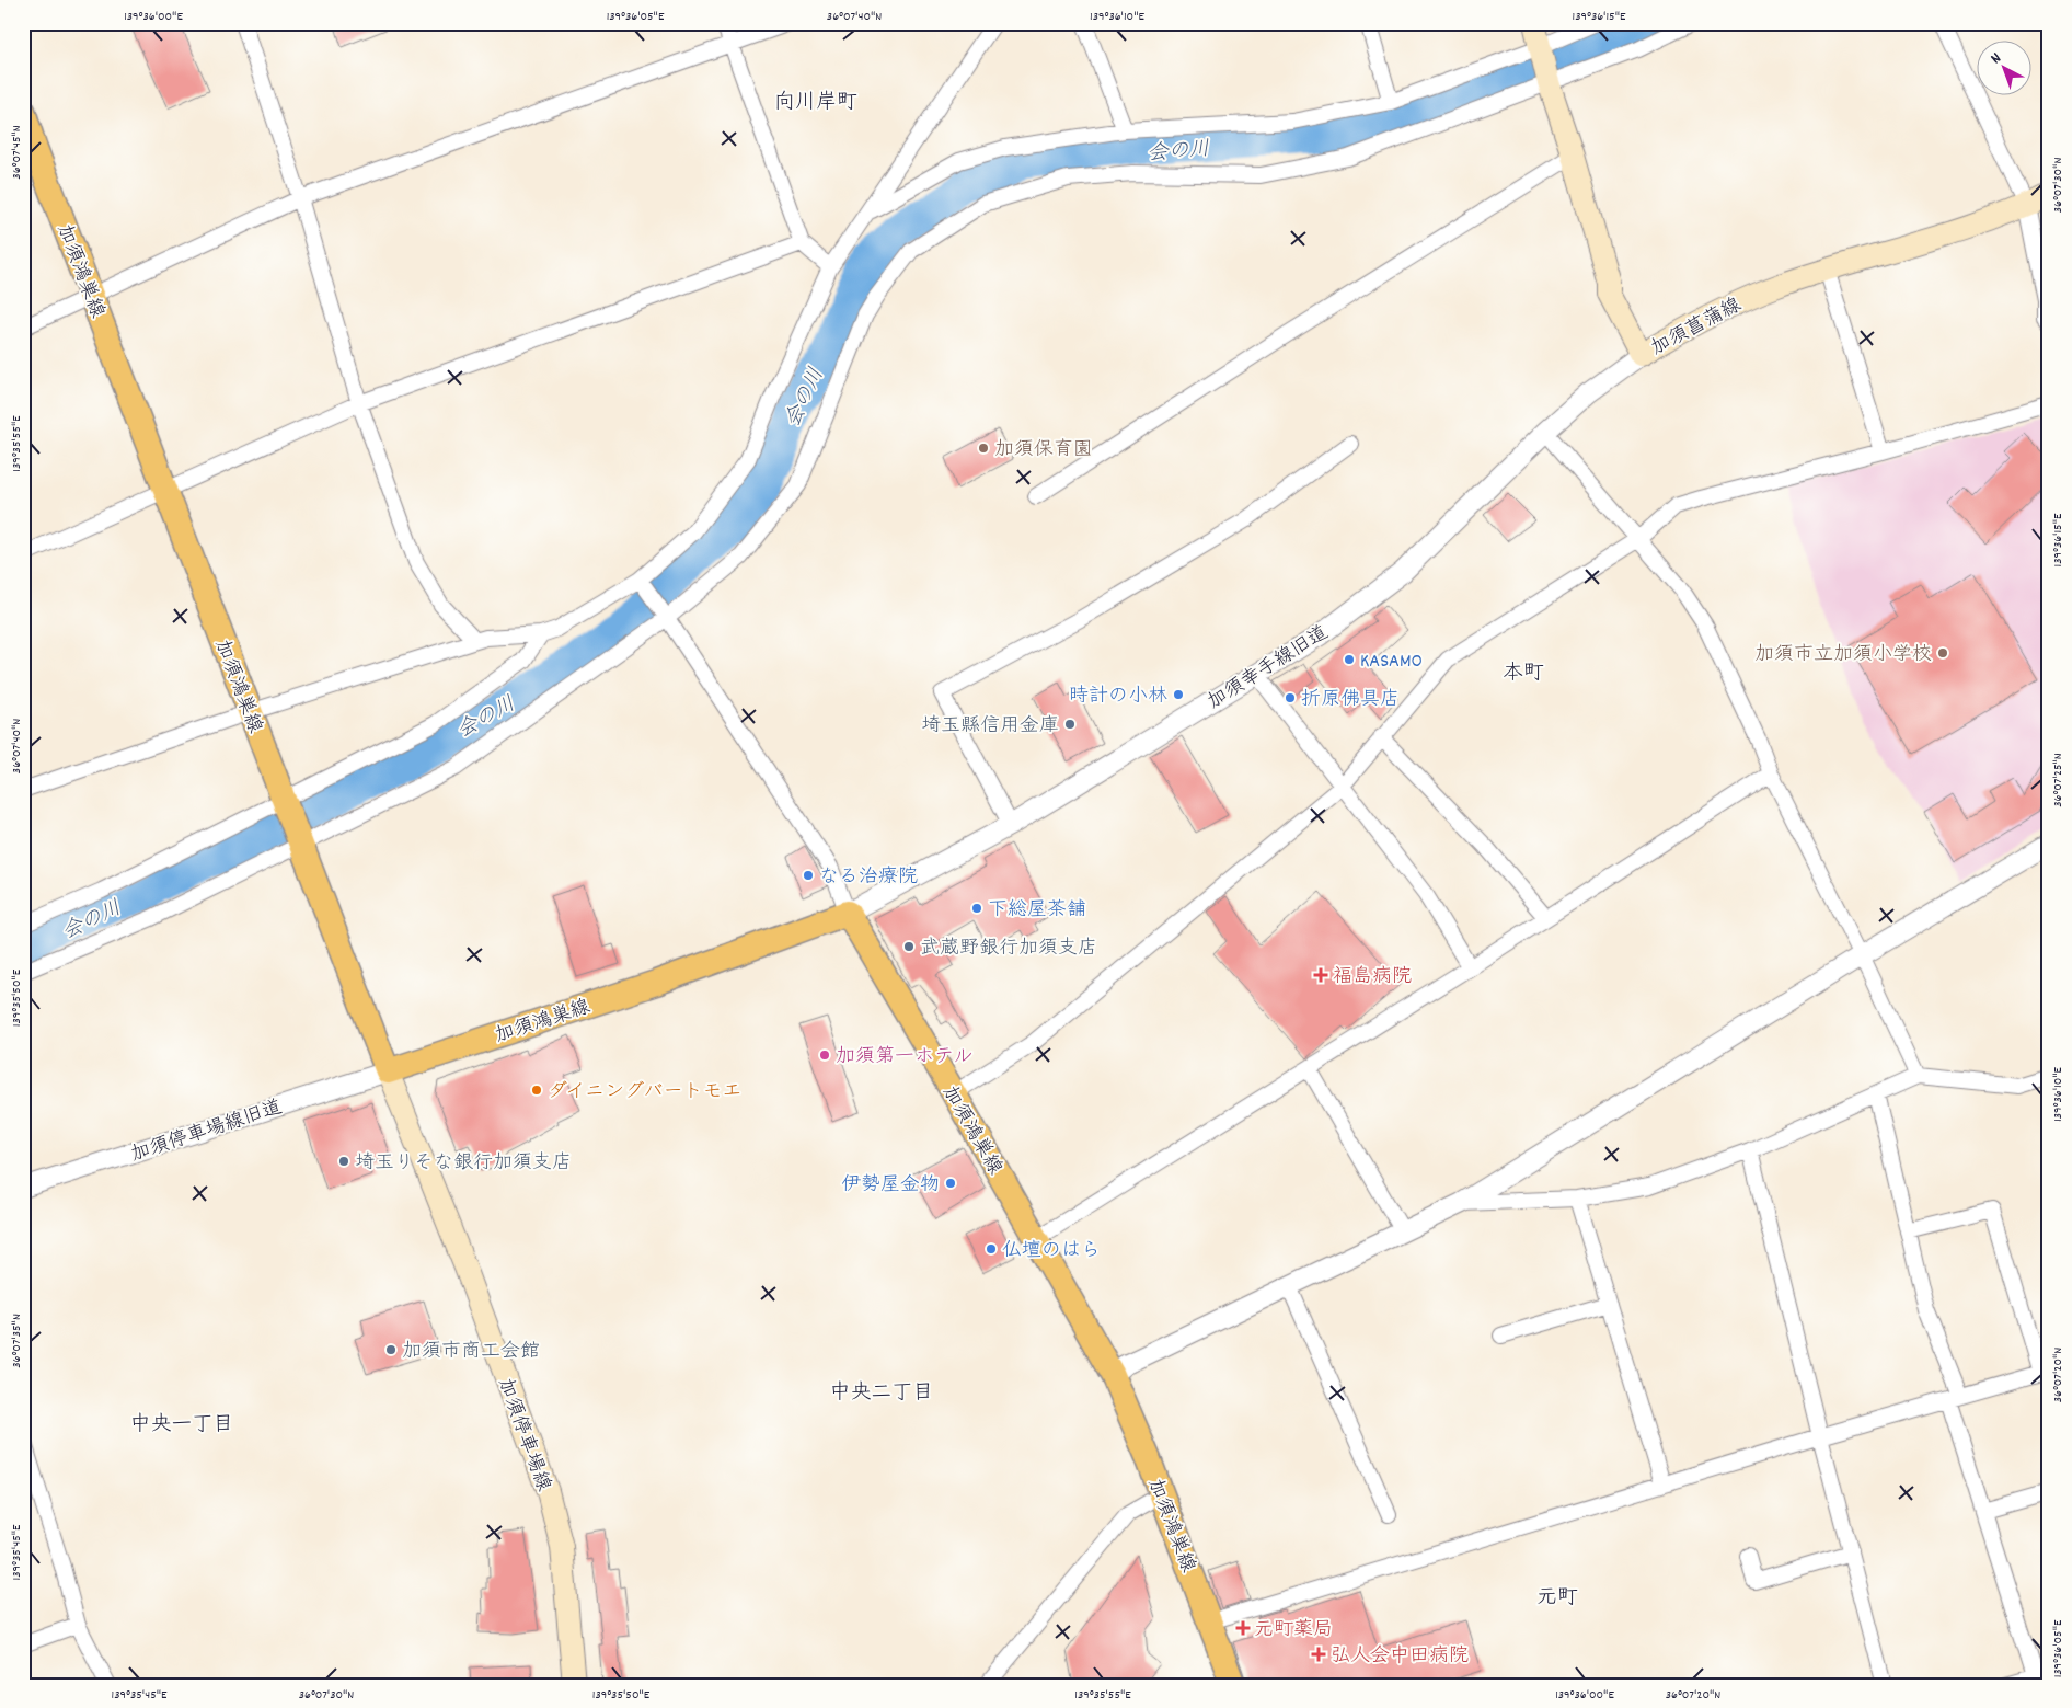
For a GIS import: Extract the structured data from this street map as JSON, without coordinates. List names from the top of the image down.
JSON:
{
  "streets": {
    "main road": ["加須鴻巣線", "加須菖蒲線", "加須停車場線"],
    "street": ["加須幸手線旧道", "加須停車場線旧道"]
  },
  "crossings": [
    ["加須鴻巣線", "加須幸手線旧道"],
    ["加須鴻巣線", "加須停車場線旧道"],
    ["加須鴻巣線", "加須停車場線"],
    ["加須菖蒲線", "加須幸手線旧道"],
    ["加須停車場線旧道", "加須停車場線"]
  ],
  "districts": [
    "向川岸町",
    "本町",
    "中央二丁目",
    "中央一丁目",
    "元町"
  ],
  "water": ["会の川"],
  "places": {
    "other": [
      "加須保育園",
      "加須市立加須小学校",
      "KASAMO",
      "時計の小林",
      "折原佛具店",
      "埼玉縣信用金庫",
      "なる治療院",
      "下総屋茶舗",
      "武蔵野銀行加須支店",
      "加須第一ホテル",
      "ダイニングバートモエ",
      "埼玉りそな銀行加須支店",
      "伊勢屋金物",
      "仏壇のはら",
      "加須市商工会館"
    ],
    "health": ["福島病院", "元町薬局", "弘人会中田病院"]
  },
  "north": "top left",
  "coordinates": [
    "139°36'00\"E",
    "139°36'05\"E",
    "36°07'40\"N",
    "139°36'10\"E",
    "139°36'15\"E",
    "36°07'45\"N",
    "36°07'30\"N",
    "139°35'55\"E",
    "36°07'25\"N",
    "139°35'50\"E",
    "36°07'35\"N",
    "36°07'20\"N",
    "139°35'45\"E"
  ]
}
